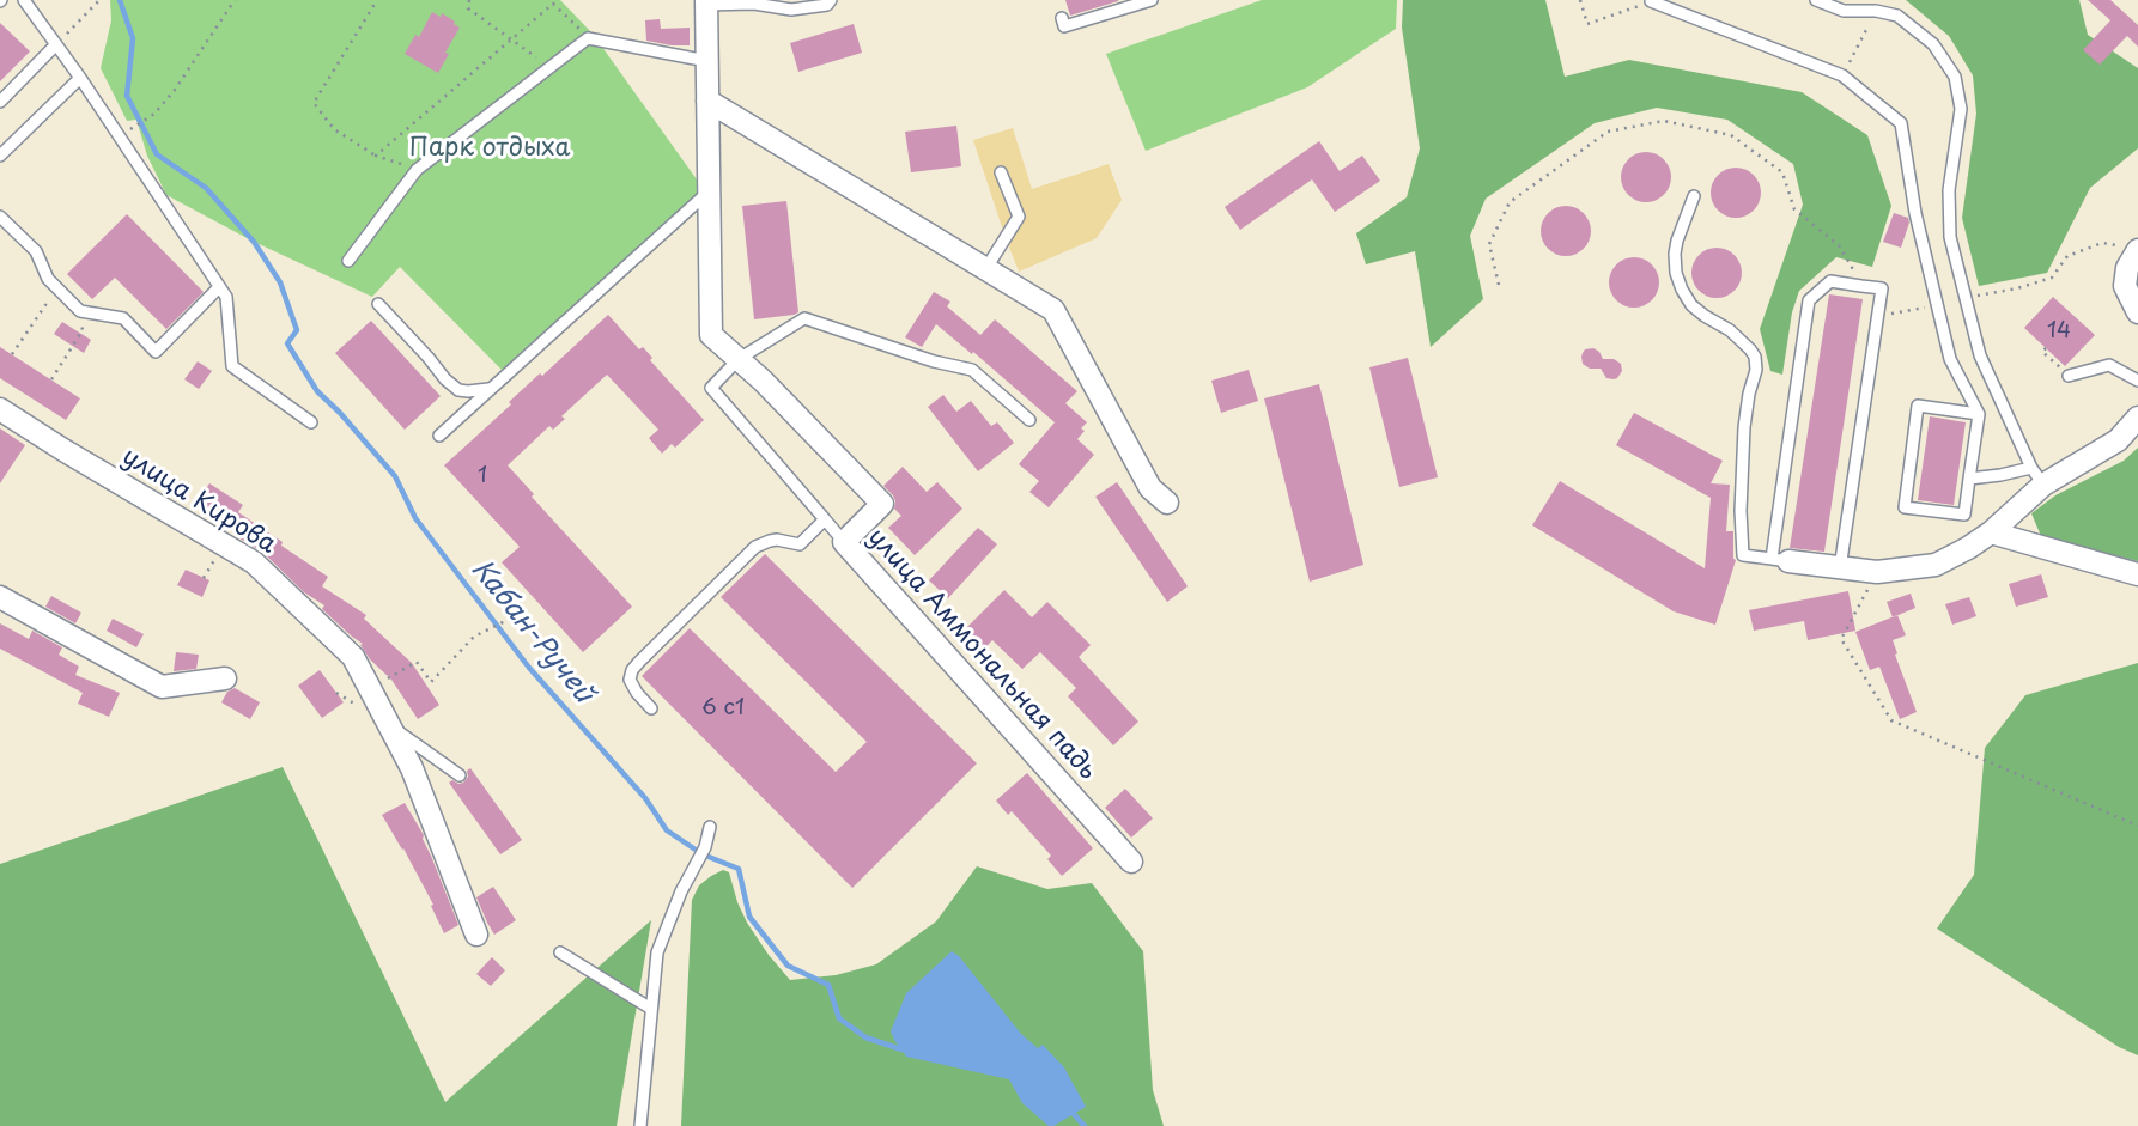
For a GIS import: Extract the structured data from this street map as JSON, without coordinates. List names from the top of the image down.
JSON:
{
  "streets": {
    "street": ["улица Кирова", "улица Аммональная падь"]
  },
  "water": ["Кабан-Ручей"],
  "parks": ["Парк отдыха"],
  "house_numbers": ["14", "1", "6 с1"]
}
